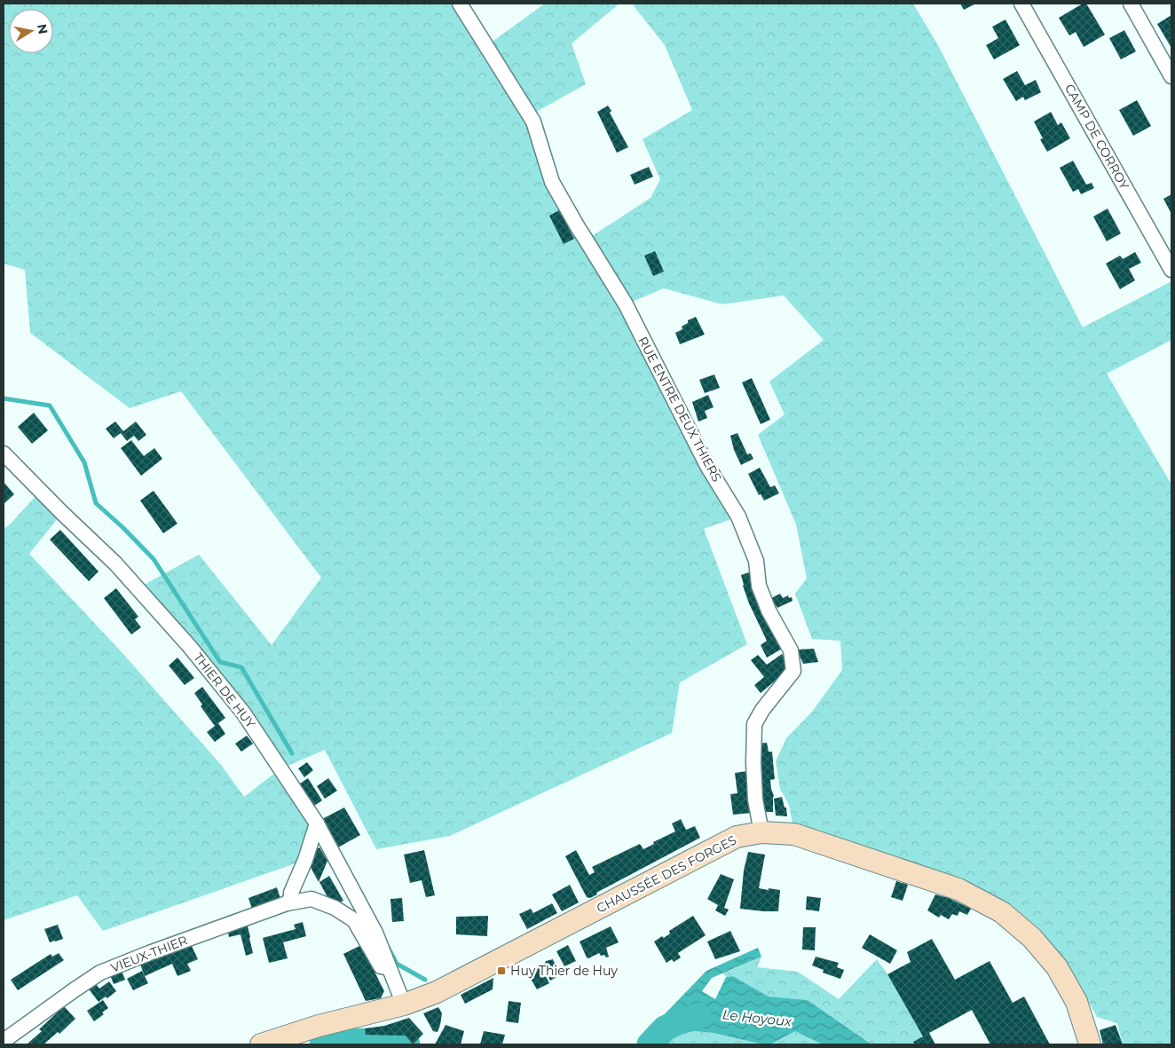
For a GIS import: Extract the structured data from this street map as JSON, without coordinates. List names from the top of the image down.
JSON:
{
  "streets": {
    "main road": ["CHAUSSÉE DES FORGES"],
    "street": [
      "CAMP DE CORROY",
      "RUE ENTRE DEUX THIERS",
      "THIER DE HUY",
      "VIEUX-THIER"
    ]
  },
  "crossings": [
    ["RUE ENTRE DEUX THIERS", "CHAUSSÉE DES FORGES"],
    ["THIER DE HUY", "CHAUSSÉE DES FORGES"],
    ["THIER DE HUY", "VIEUX-THIER"]
  ],
  "water": ["Le Hoyoux"],
  "places": {
    "transit": ["Huy Thier de Huy"]
  },
  "north": "right"
}
